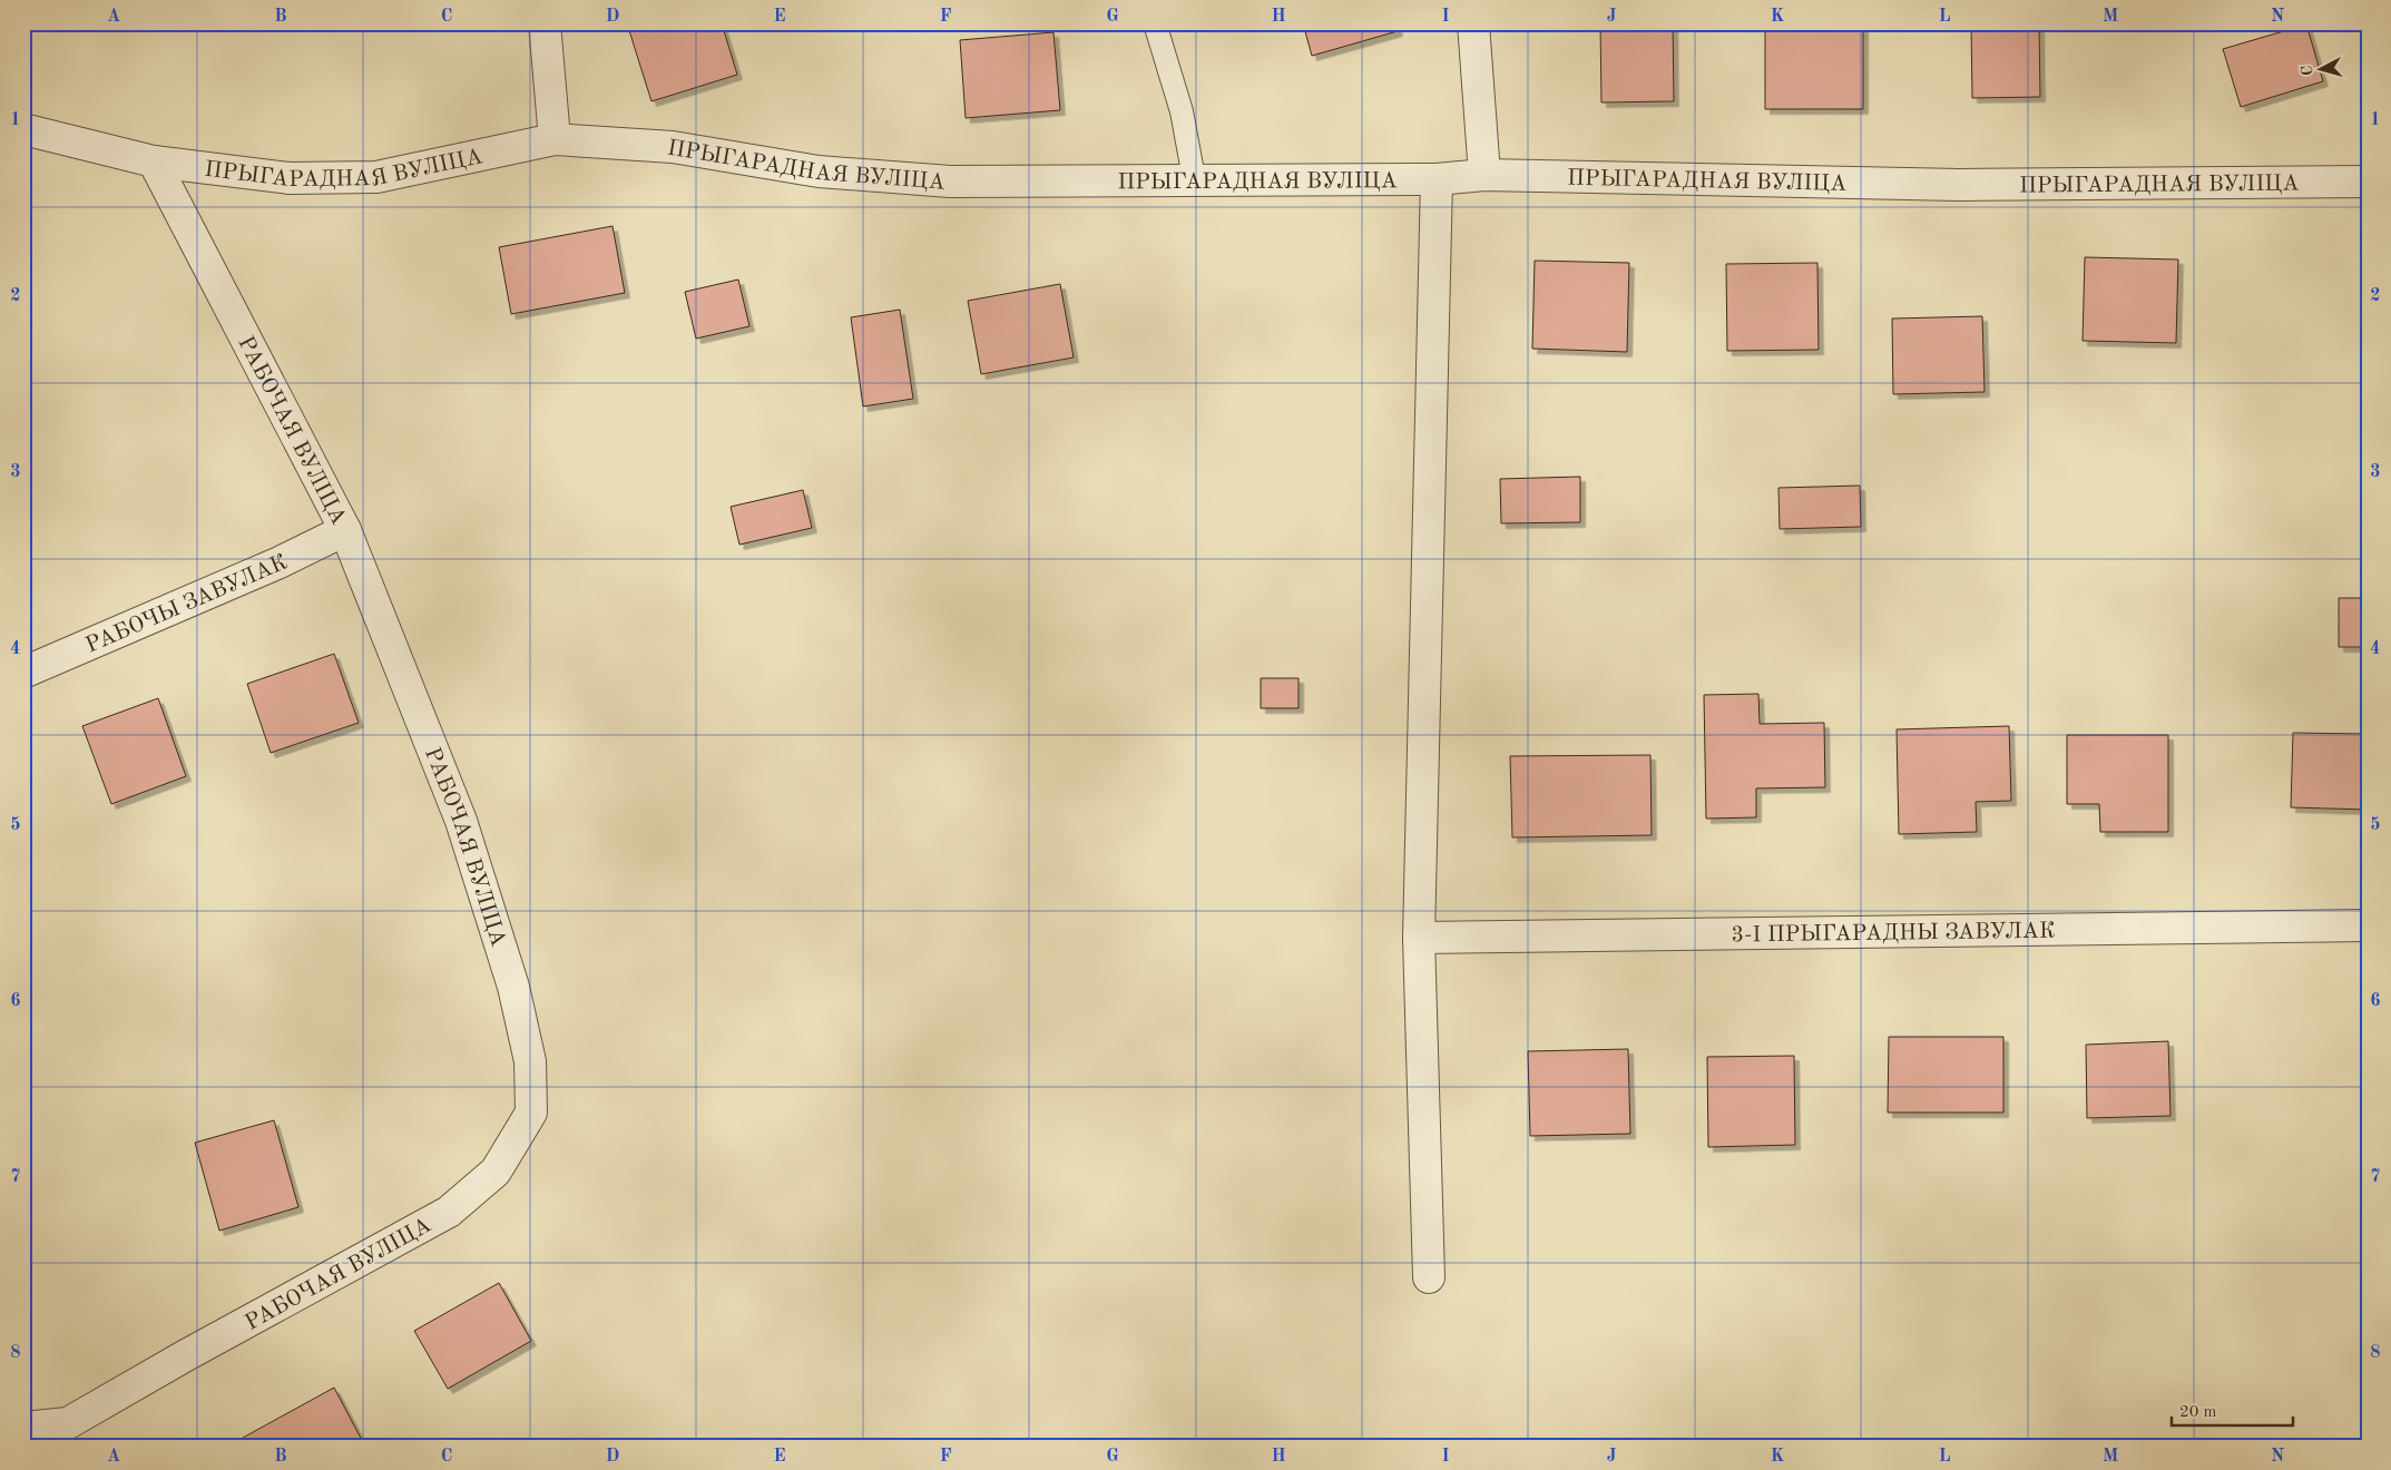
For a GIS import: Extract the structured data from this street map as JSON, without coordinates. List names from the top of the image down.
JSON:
{
  "streets": {
    "street": [
      "ПРЫГАРАДНАЯ ВУЛІЦА",
      "РАБОЧАЯ ВУЛІЦА",
      "РАБОЧЫ ЗАВУЛАК",
      "3-І ПРЫГАРАДНЫ ЗАВУЛАК"
    ]
  },
  "crossings": [
    ["ПРЫГАРАДНАЯ ВУЛІЦА", "РАБОЧАЯ ВУЛІЦА"],
    ["РАБОЧАЯ ВУЛІЦА", "РАБОЧЫ ЗАВУЛАК"]
  ],
  "scale_bar": "20 m",
  "north": "left",
  "grid": {
    "columns": [
      "A",
      "B",
      "C",
      "D",
      "E",
      "F",
      "G",
      "H",
      "I",
      "J",
      "K",
      "L",
      "M",
      "N"
    ],
    "rows": [
      "1",
      "2",
      "3",
      "4",
      "5",
      "6",
      "7",
      "8"
    ]
  }
}
